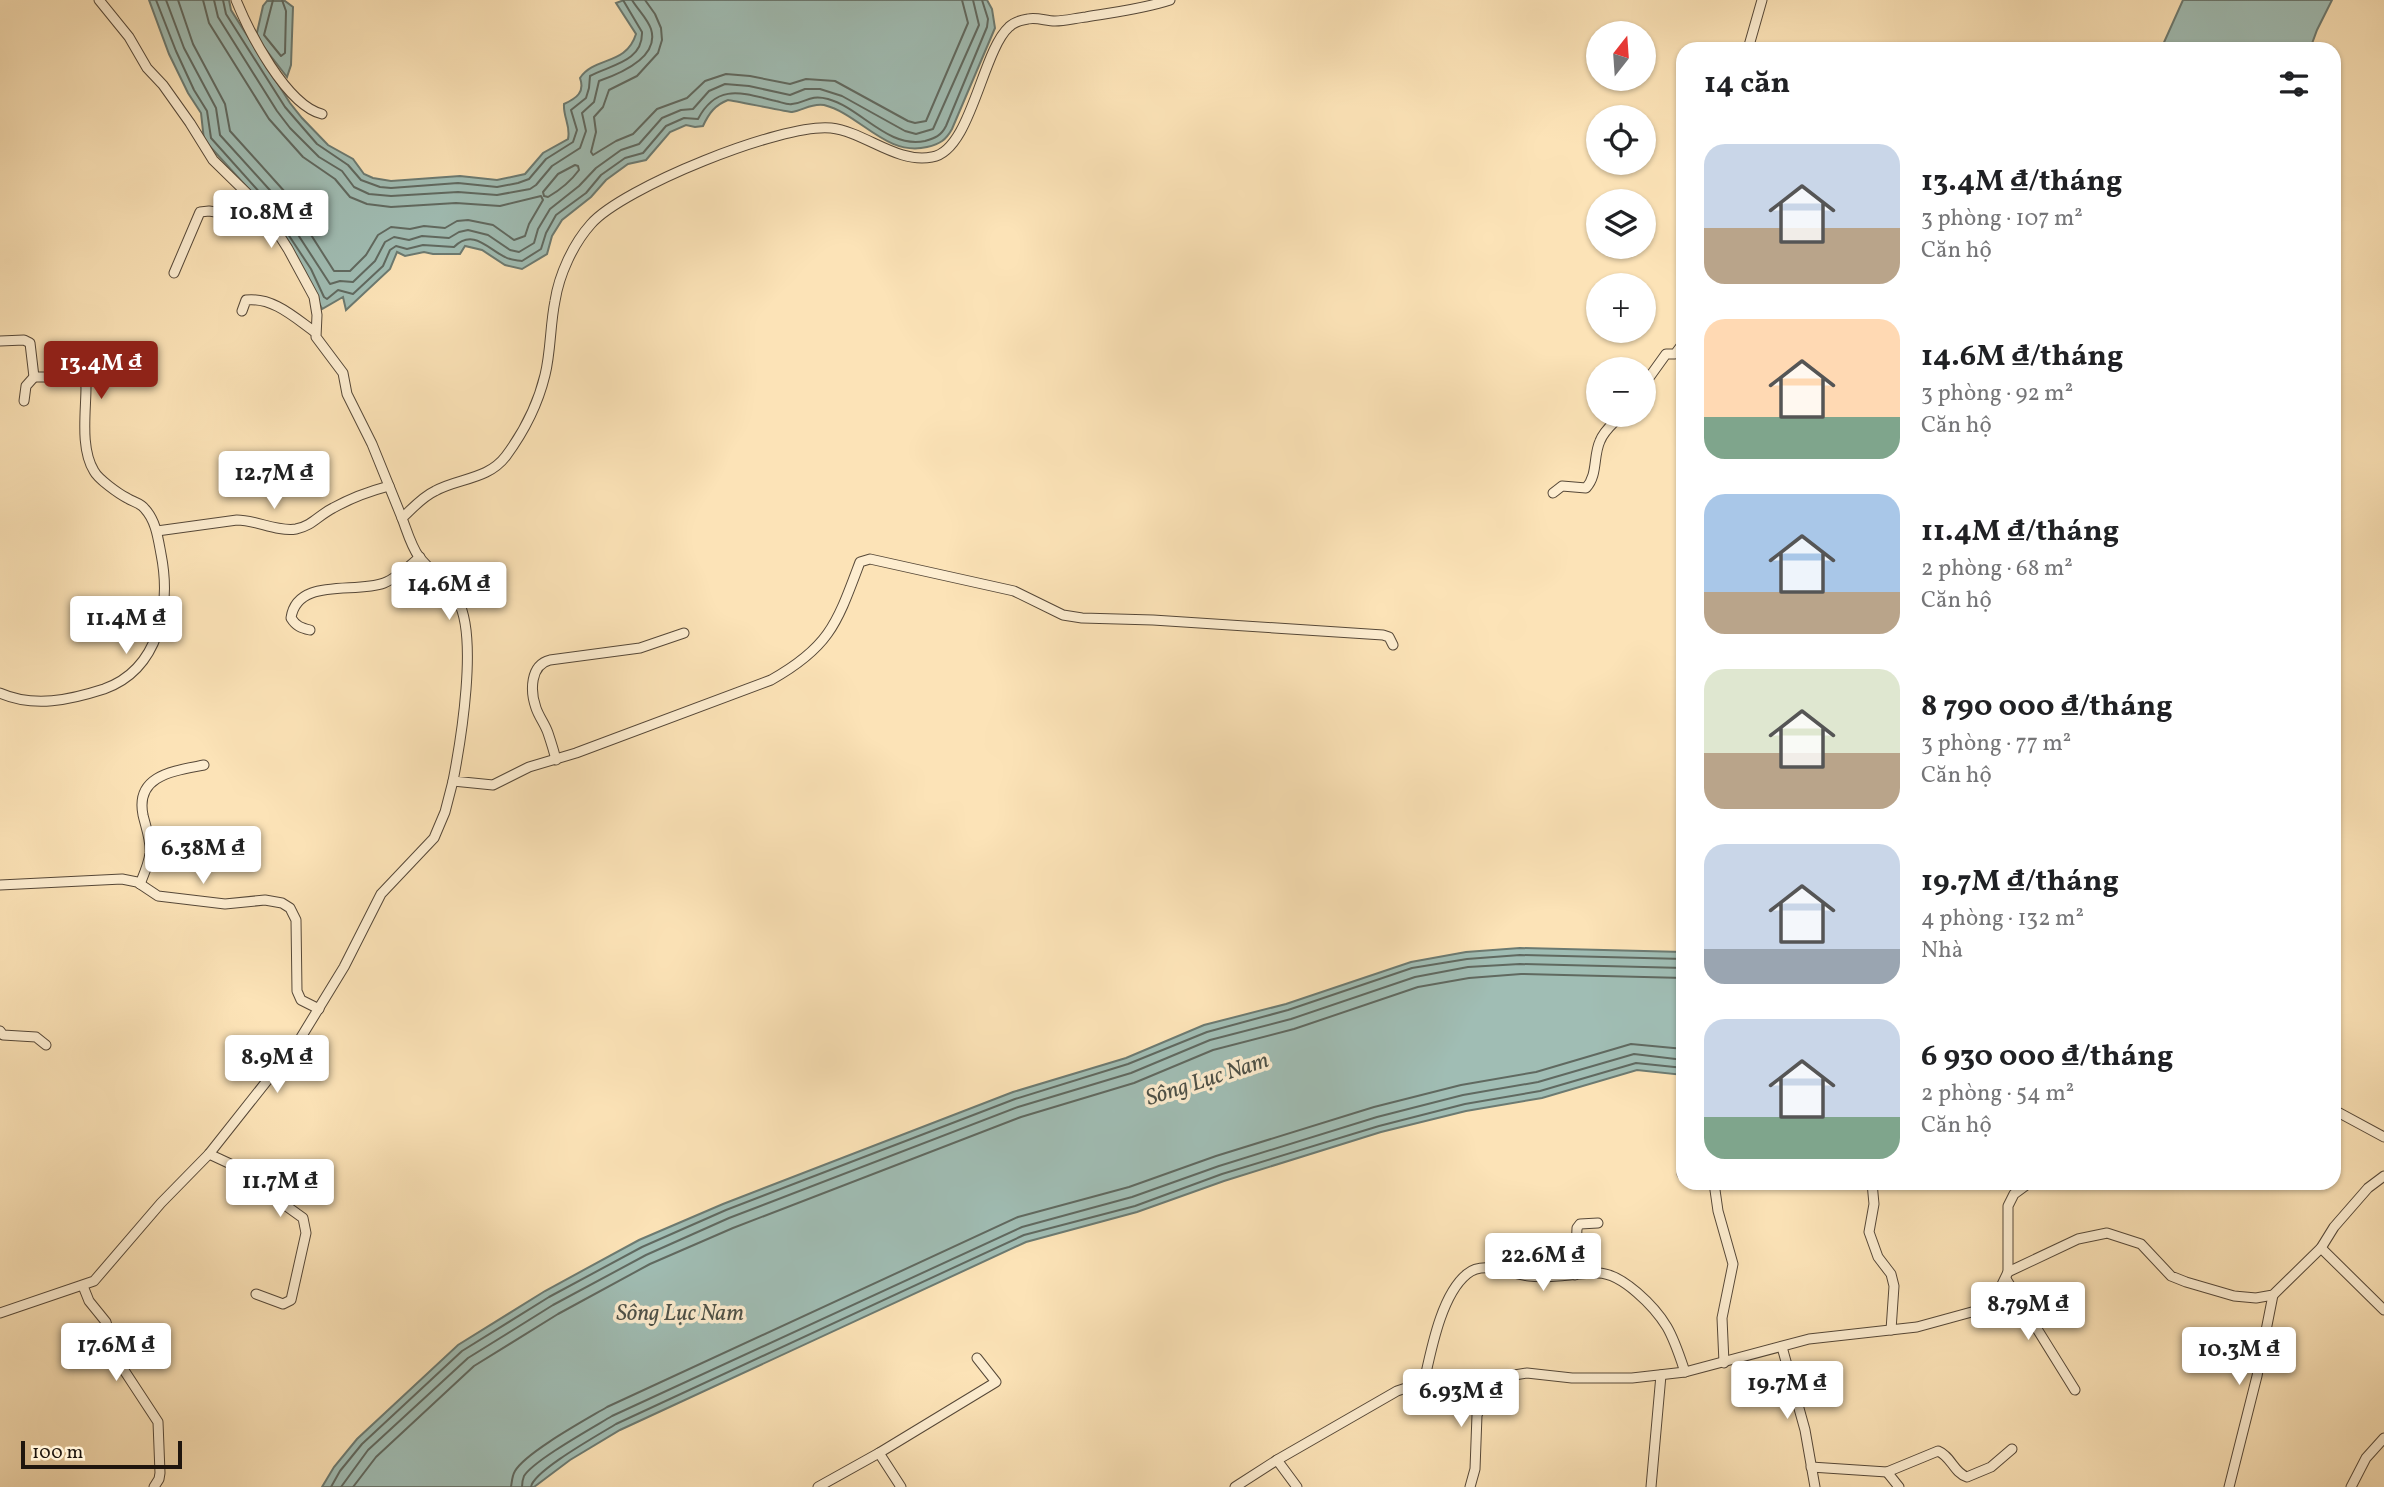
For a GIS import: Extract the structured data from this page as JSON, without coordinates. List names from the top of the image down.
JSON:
{
  "water": ["Sông Lục Nam"],
  "scale_bar": "100 m",
  "north": "top",
  "page": {
    "map_buttons": ["+", "−"],
    "heading": "14 căn",
    "list": [
      {
        "name": "13.4M ₫/tháng",
        "note": "3 phòng · 107 m² · Căn hộ"
      },
      {
        "name": "14.6M ₫/tháng",
        "note": "3 phòng · 92 m² · Căn hộ"
      },
      {
        "name": "11.4M ₫/tháng",
        "note": "2 phòng · 68 m² · Căn hộ"
      },
      {
        "name": "8 790 000 ₫/tháng",
        "note": "3 phòng · 77 m² · Căn hộ"
      },
      {
        "name": "19.7M ₫/tháng",
        "note": "4 phòng · 132 m² · Nhà"
      },
      {
        "name": "6 930 000 ₫/tháng",
        "note": "2 phòng · 54 m² · Căn hộ"
      }
    ],
    "price": [
      "10.8M ₫",
      "13.4M ₫",
      "12.7M ₫",
      "14.6M ₫",
      "11.4M ₫",
      "6.38M ₫",
      "8.9M ₫",
      "11.7M ₫",
      "22.6M ₫",
      "8.79M ₫",
      "17.6M ₫",
      "10.3M ₫",
      "19.7M ₫",
      "6.93M ₫"
    ],
    "scale": "100 m"
  }
}
